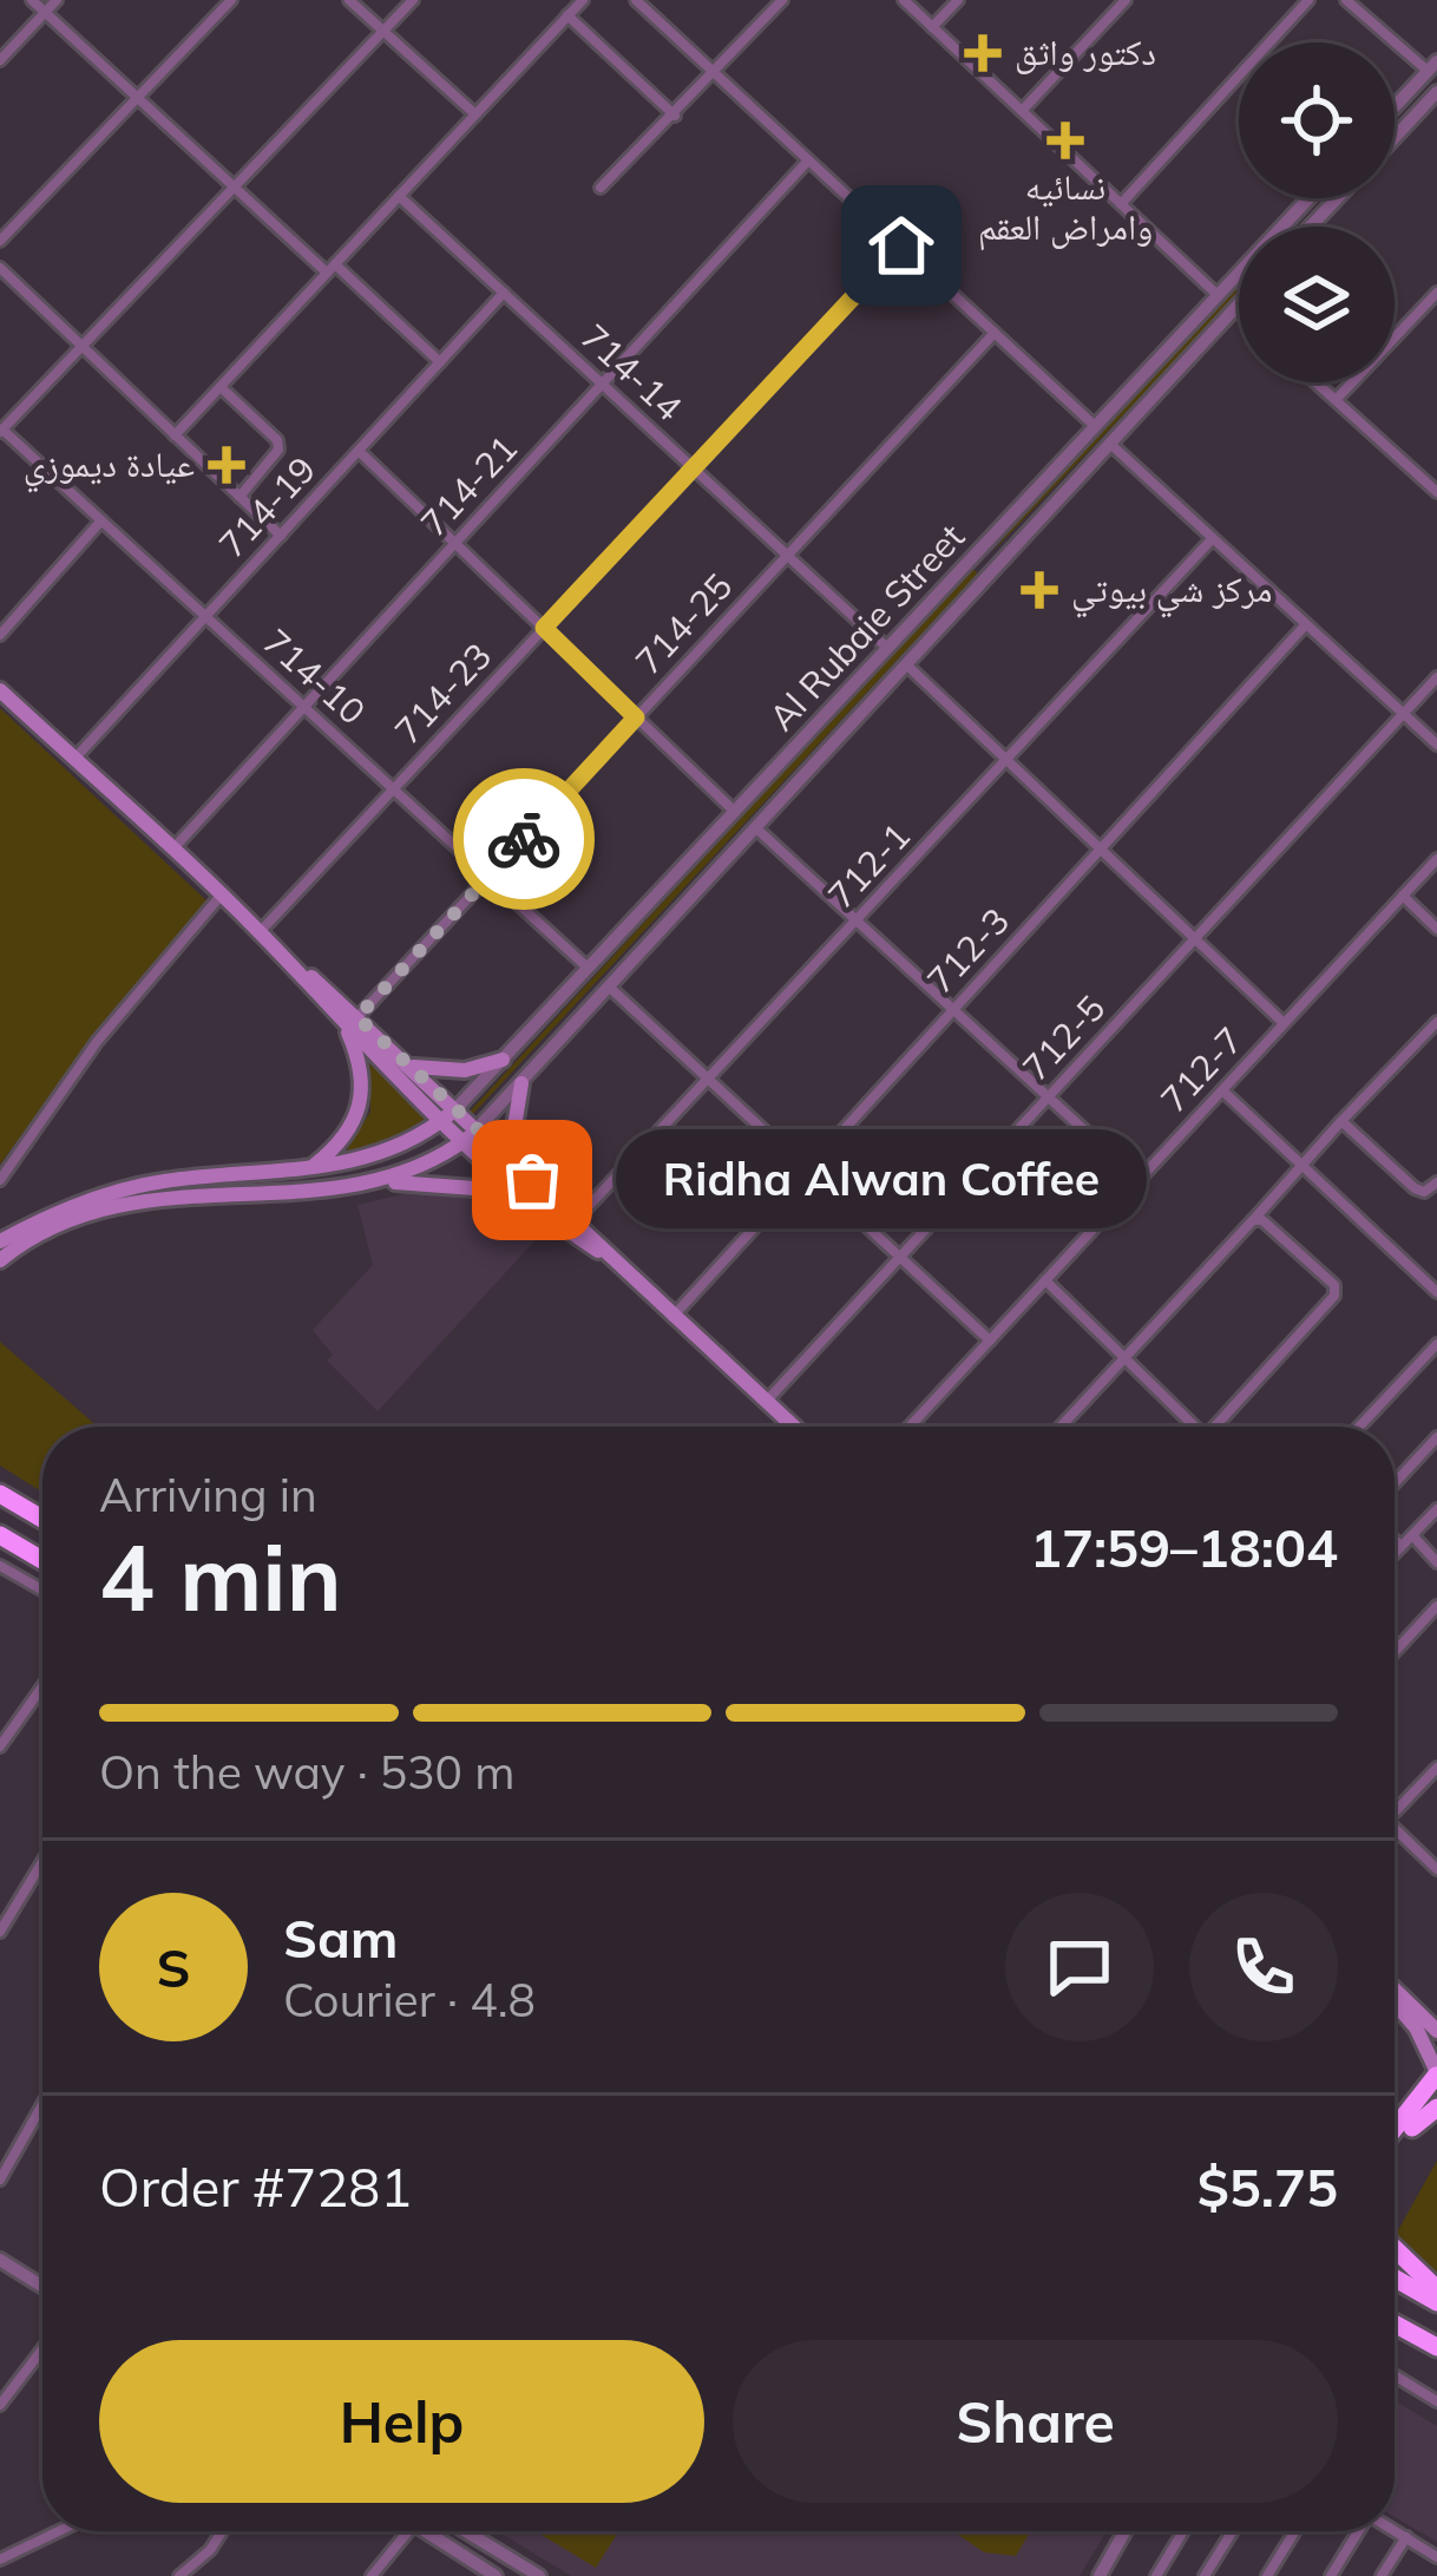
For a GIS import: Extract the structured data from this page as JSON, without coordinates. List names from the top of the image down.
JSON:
{
  "streets": {
    "main road": ["Al Rubaie Street"],
    "street": [
      "714-14",
      "714-21",
      "714-19",
      "714-25",
      "714-10",
      "714-23",
      "712-1",
      "712-3",
      "712-5",
      "712-7"
    ]
  },
  "crossings": [
    ["714-14", "714-21"],
    ["714-14", "714-19"],
    ["714-14", "714-25"],
    ["714-14", "Al Rubaie Street"],
    ["714-14", "714-23"],
    ["714-21", "714-10"],
    ["714-19", "714-10"],
    ["714-25", "714-10"],
    ["Al Rubaie Street", "714-10"],
    ["714-10", "714-23"]
  ],
  "places": {
    "health": [
      "دكتور واثق",
      "نسائيه وامراض العقم",
      "عيادة ديموزي",
      "مركز شي بيوتي"
    ],
    "other": ["Ridha Alwan Coffee"]
  },
  "page": {
    "bubble": "Ridha Alwan Coffee",
    "heading": ["4 min", "Arriving in", "17:59–18:04"],
    "panel": [
      "Sam",
      "Courier · 4.8",
      "Order #7281",
      "$5.75"
    ],
    "bar": "On the way · 530 m",
    "round": "S",
    "buttons": ["Help", "Share"]
  }
}
